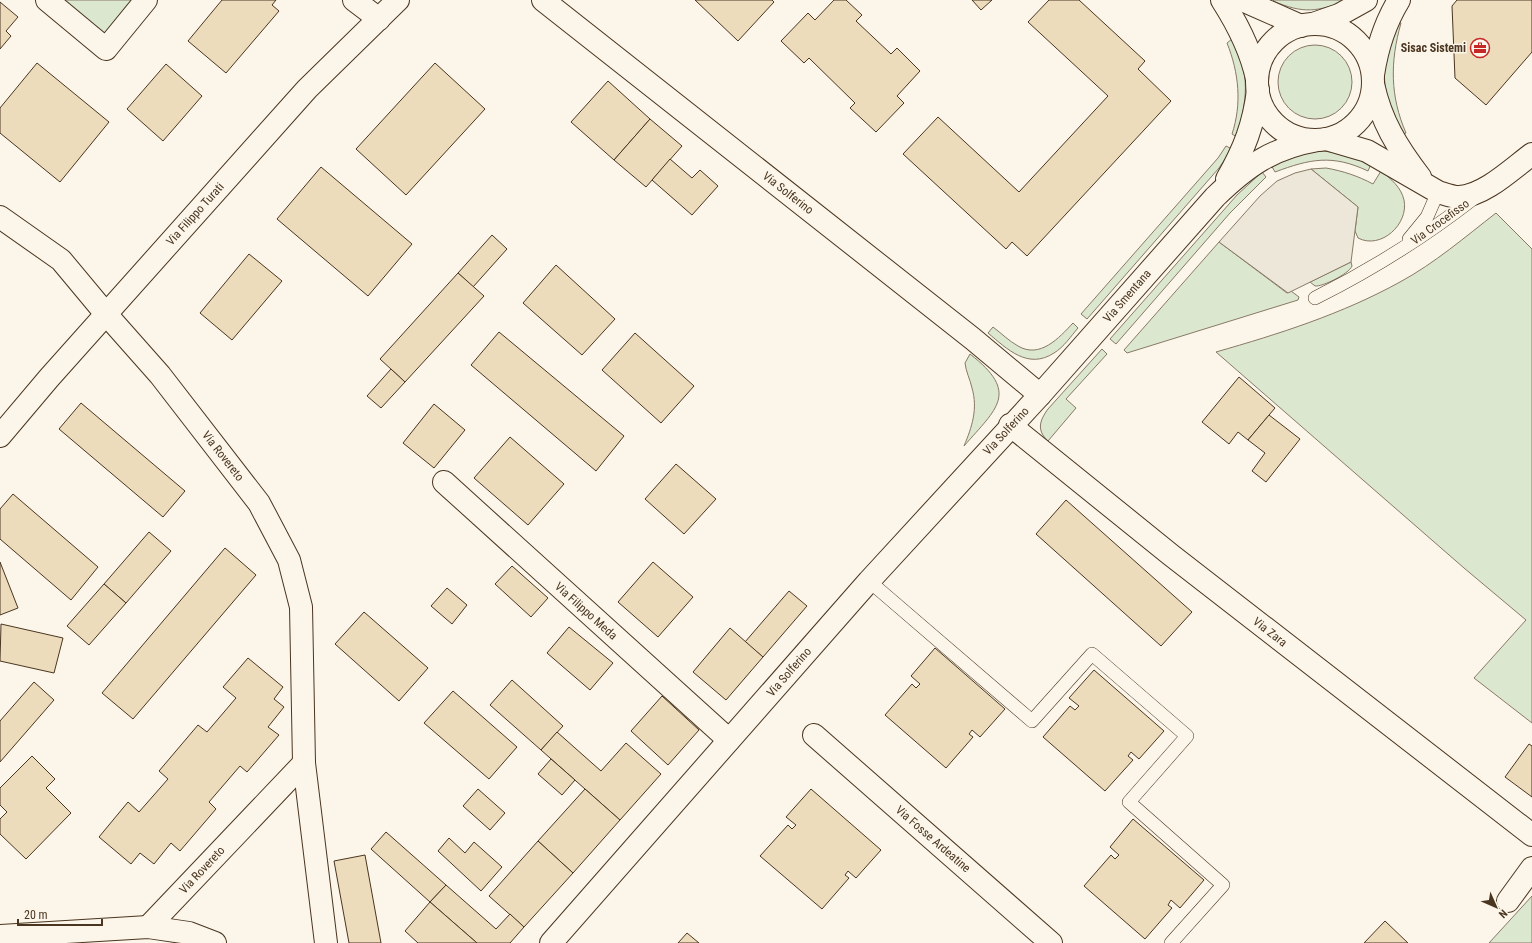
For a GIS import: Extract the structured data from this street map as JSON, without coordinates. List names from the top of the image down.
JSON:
{
  "streets": {
    "street": [
      "Via Solferino",
      "Via Filippo Turati",
      "Via Crocefisso",
      "Via Smentana",
      "Via Rovereto",
      "Via Filippo Meda",
      "Via Zara",
      "Via Fosse Ardeatine"
    ]
  },
  "crossings": [
    ["Via Solferino", "Via Smentana"],
    ["Via Solferino", "Via Filippo Meda"],
    ["Via Solferino", "Via Zara"],
    ["Via Filippo Turati", "Via Rovereto"],
    ["Via Crocefisso", "Via Smentana"]
  ],
  "places": {
    "office": ["Sisac Sistemi"]
  },
  "scale_bar": "20 m",
  "north": "bottom right"
}
